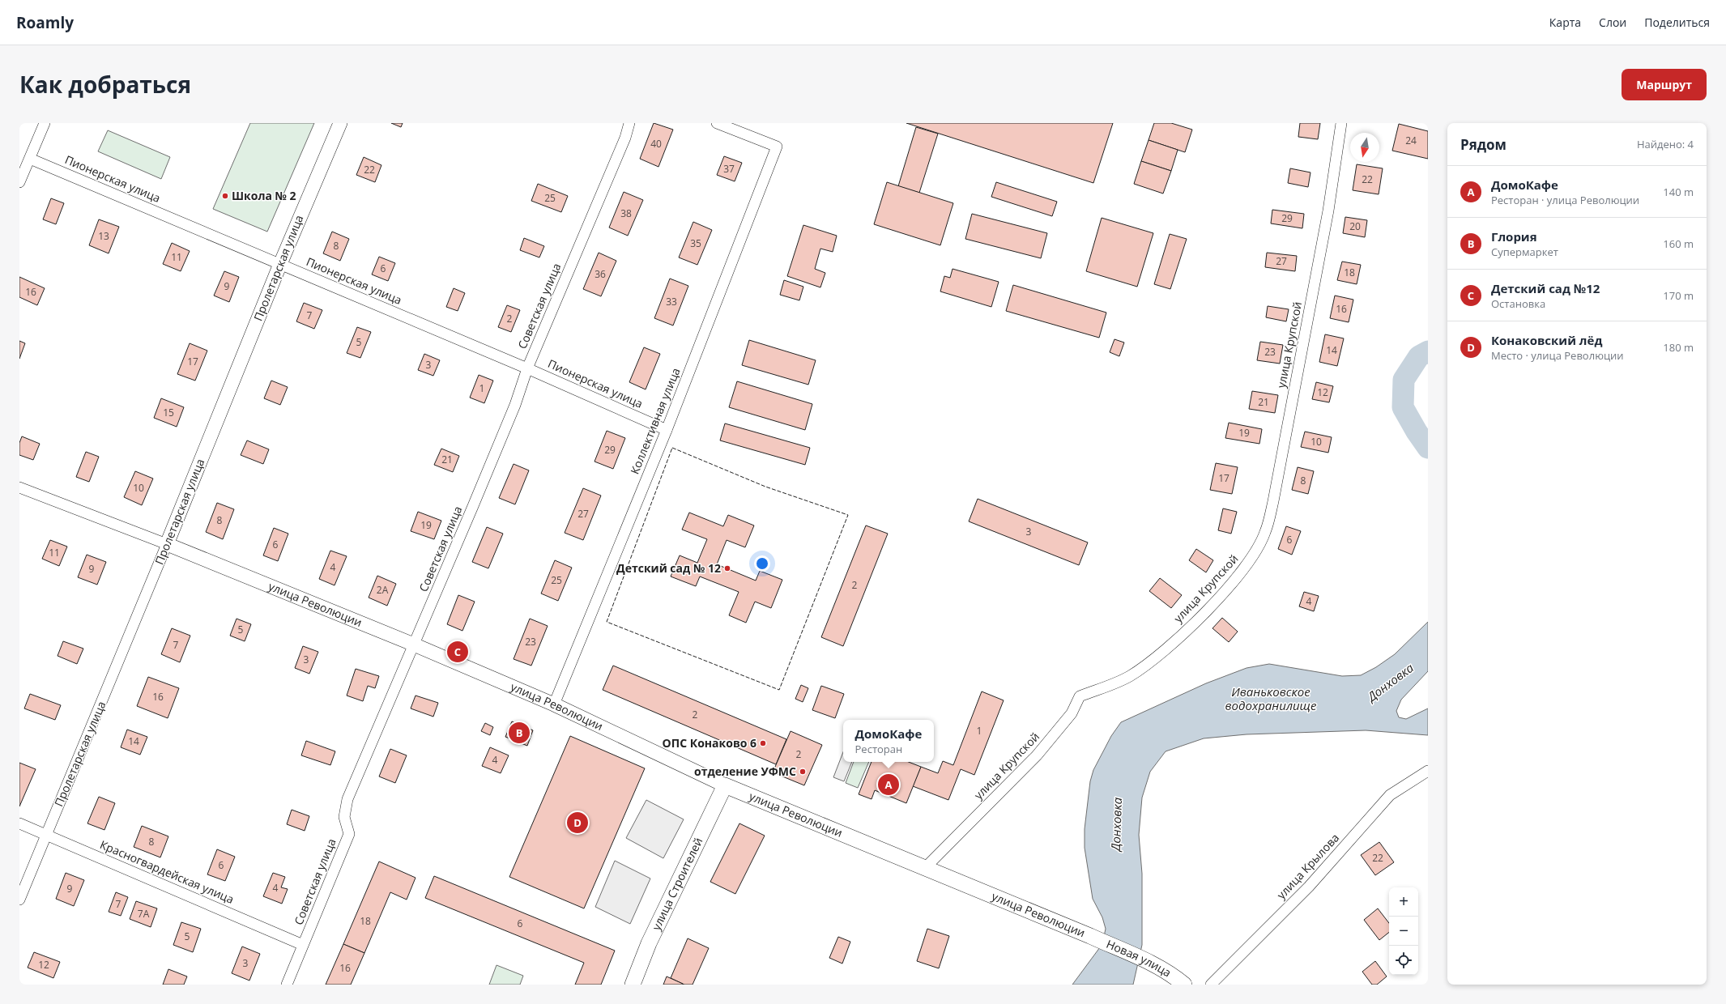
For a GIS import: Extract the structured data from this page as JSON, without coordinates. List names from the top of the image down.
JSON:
{
  "streets": {
    "main road": ["улица Революции", "улица Строителей", "Новая улица"],
    "street": [
      "Пионерская улица",
      "Пролетарская улица",
      "Советская улица",
      "улица Крупской",
      "Коллективная улица",
      "улица Крылова",
      "Красногвардейская улица"
    ]
  },
  "crossings": [
    ["Пионерская улица", "Пролетарская улица"],
    ["Пионерская улица", "Советская улица"],
    ["Пионерская улица", "Коллективная улица"],
    ["Пролетарская улица", "улица Революции"],
    ["Пролетарская улица", "Красногвардейская улица"],
    ["Советская улица", "улица Революции"],
    ["Советская улица", "Красногвардейская улица"],
    ["улица Крупской", "улица Революции"],
    ["Коллективная улица", "улица Революции"],
    ["улица Революции", "улица Строителей"],
    ["улица Революции", "Новая улица"]
  ],
  "water": ["Донховка", "Иваньковское водохранилище"],
  "places": [
    "Школа № 2",
    "Детский сад № 12",
    "ОПС Конаково 6",
    "отделение УФМС"
  ],
  "house_numbers": [
    "24",
    "40",
    "37",
    "22",
    "22",
    "25",
    "38",
    "29",
    "20",
    "13",
    "35",
    "8",
    "11",
    "27",
    "6",
    "18",
    "36",
    "9",
    "16",
    "33",
    "16",
    "7",
    "2",
    "5",
    "14",
    "23",
    "17",
    "3",
    "1",
    "12",
    "21",
    "15",
    "19",
    "10",
    "29",
    "21",
    "17",
    "8",
    "10",
    "27",
    "8",
    "19",
    "3",
    "6",
    "6",
    "11",
    "4",
    "9",
    "25",
    "2",
    "2А",
    "4",
    "5",
    "23",
    "7",
    "3",
    "16",
    "2",
    "1",
    "14",
    "2",
    "4",
    "8",
    "22",
    "6",
    "4",
    "9",
    "7",
    "7А",
    "18",
    "6",
    "5",
    "3",
    "12",
    "16"
  ],
  "north": "bottom",
  "page": {
    "header": "Roamly",
    "nav": ["Карта", "Слои", "Поделиться"],
    "title": "Как добраться",
    "buttons": "Маршрут",
    "heading": ["Рядом", "Найдено: 4"],
    "list": [
      {
        "mark": "A",
        "name": "ДомоКафе",
        "note": "Ресторан · улица Революции",
        "value": "140 m"
      },
      {
        "mark": "B",
        "name": "Глория",
        "note": "Супермаркет",
        "value": "160 m"
      },
      {
        "mark": "C",
        "name": "Детский сад №12",
        "note": "Остановка",
        "value": "170 m"
      },
      {
        "mark": "D",
        "name": "Конаковский лёд",
        "note": "Место · улица Революции",
        "value": "180 m"
      }
    ],
    "pins": [
      "C",
      "B",
      "A",
      "D"
    ],
    "popup": ["ДомоКафе", "Ресторан"],
    "map_buttons": ["+", "−"]
  }
}
